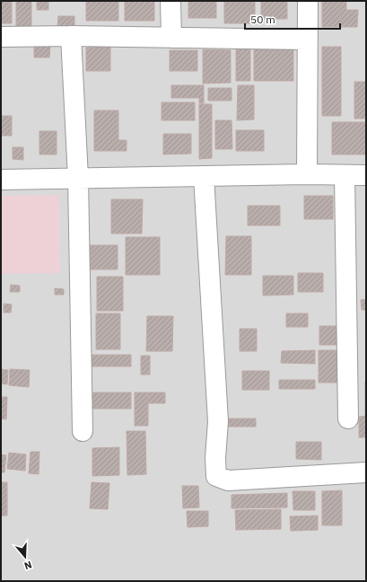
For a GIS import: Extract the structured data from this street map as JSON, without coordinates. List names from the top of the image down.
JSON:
{
  "scale_bar": "50 m",
  "north": "bottom"
}
